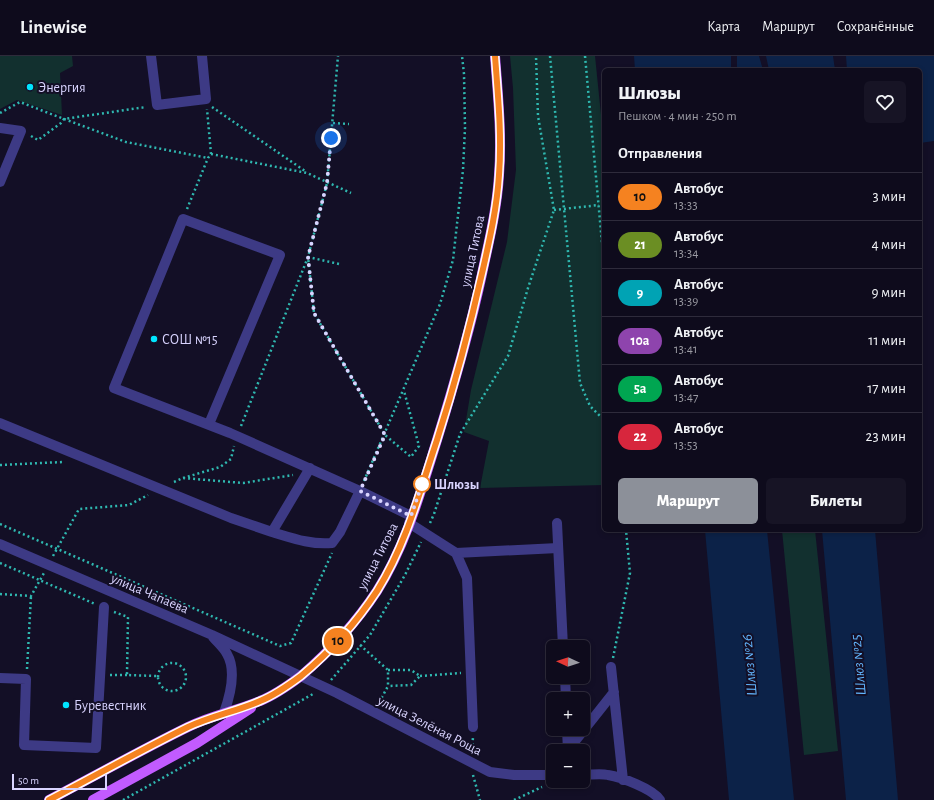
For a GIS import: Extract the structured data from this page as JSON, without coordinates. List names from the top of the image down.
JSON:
{
  "streets": {
    "main road": ["улица Титова"],
    "street": ["улица Чапаева", "улица Зелёная Роща"]
  },
  "crossings": [
    ["улица Титова", "улица Чапаева"],
    ["улица Титова", "улица Зелёная Роща"],
    ["улица Чапаева", "улица Зелёная Роща"]
  ],
  "water": ["Шлюз №26", "Шлюз №25"],
  "places": [
    "Энергия",
    "СОШ №15",
    "Шлюзы",
    "Буревестник"
  ],
  "lines": ["bus line 10"],
  "scale_bar": "50 m",
  "north": "left",
  "page": {
    "header": "Linewise",
    "nav": ["Карта", "Маршрут", "Сохранённые"],
    "on_map": "10",
    "heading": [
      ["Шлюзы", "Пешком · 4 мин · 250 m"],
      "Отправления"
    ],
    "list": [
      {
        "mark": "10",
        "name": "Автобус",
        "note": "13:33",
        "value": "3 мин"
      },
      {
        "mark": "21",
        "name": "Автобус",
        "note": "13:34",
        "value": "4 мин"
      },
      {
        "mark": "9",
        "name": "Автобус",
        "note": "13:39",
        "value": "9 мин"
      },
      {
        "mark": "10а",
        "name": "Автобус",
        "note": "13:41",
        "value": "11 мин"
      },
      {
        "mark": "5а",
        "name": "Автобус",
        "note": "13:47",
        "value": "17 мин"
      },
      {
        "mark": "22",
        "name": "Автобус",
        "note": "13:53",
        "value": "23 мин"
      }
    ],
    "buttons": ["Маршрут", "Билеты"],
    "map_buttons": ["+", "−"],
    "scale": "50 m"
  }
}
